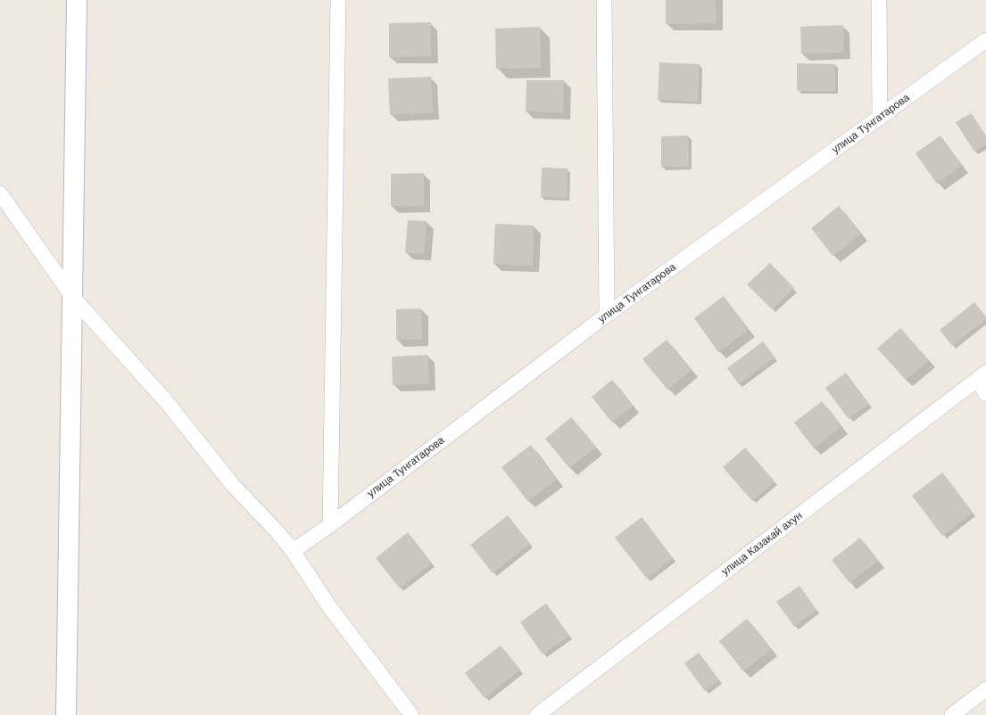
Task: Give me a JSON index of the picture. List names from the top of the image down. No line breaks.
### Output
{"streets":{"street":["улица Тунгатарова","улица Казакай ахун"]}}
